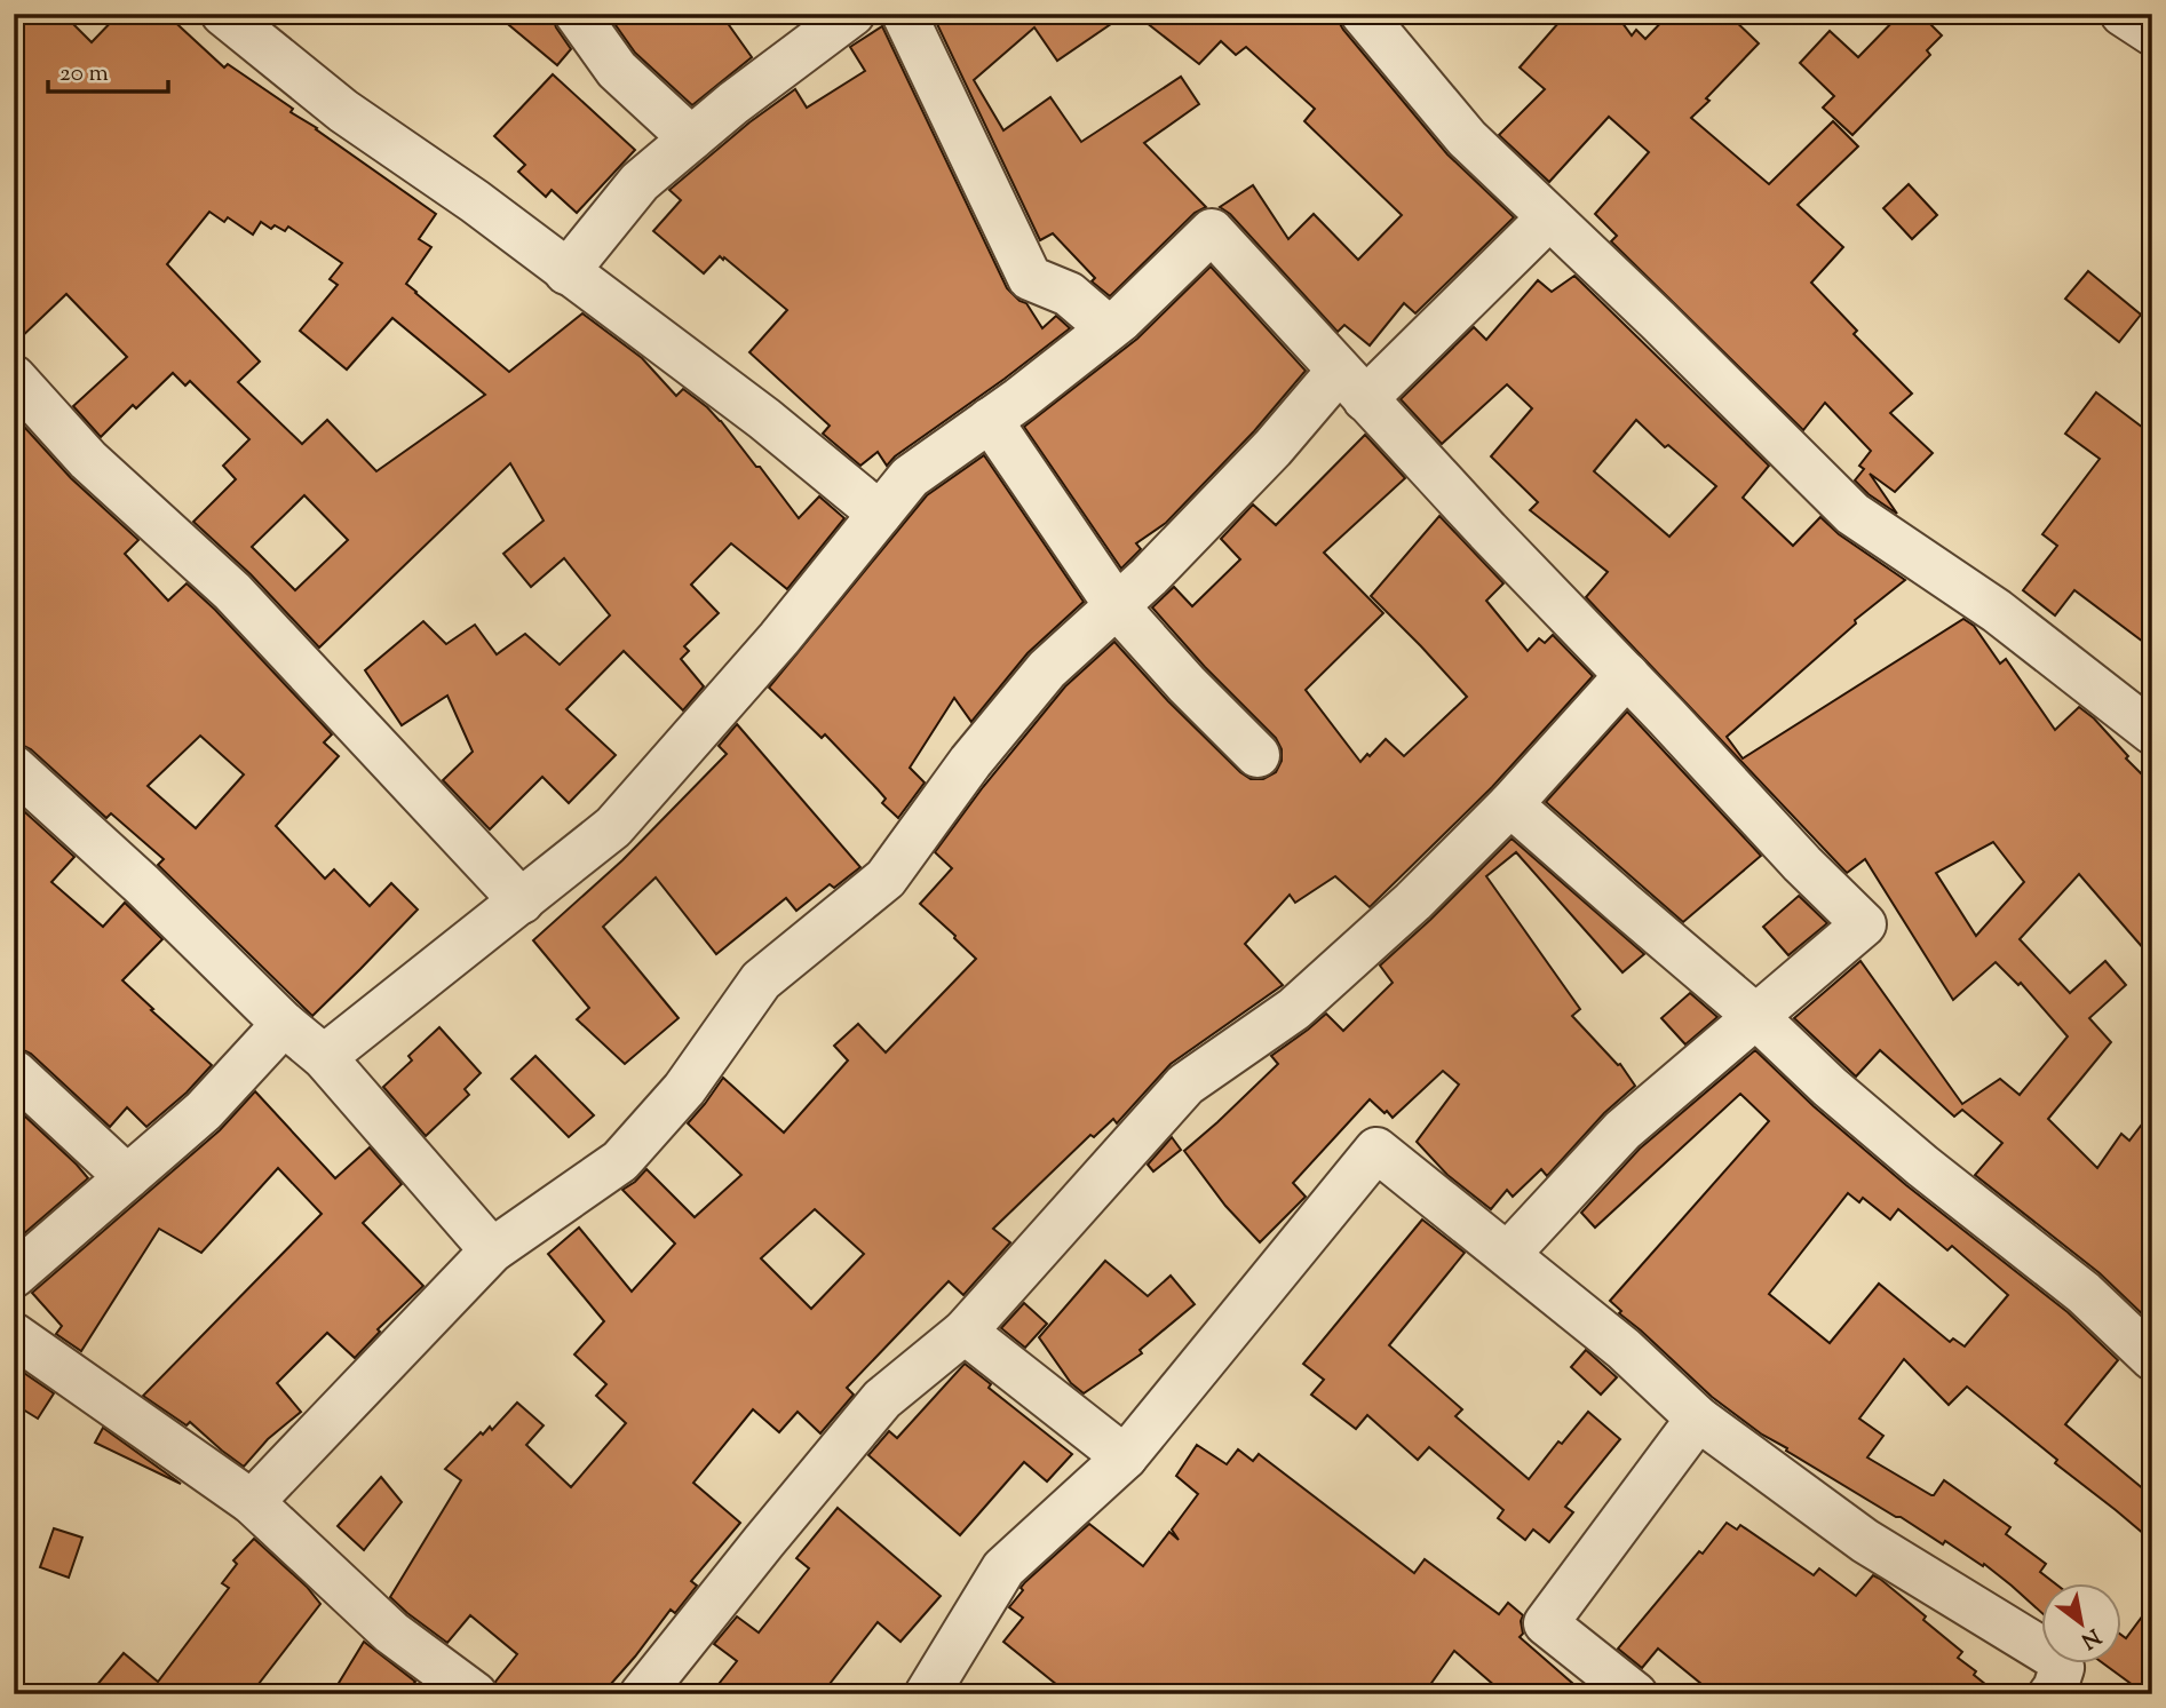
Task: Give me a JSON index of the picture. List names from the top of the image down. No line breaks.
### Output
{"scale_bar":"20 m","north":"bottom right"}
